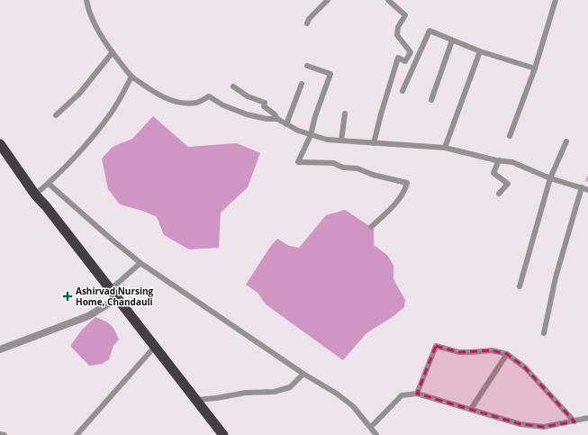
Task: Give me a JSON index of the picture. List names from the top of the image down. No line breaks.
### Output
{"places":{"health":["Ashirvad Nursing Home, Chandauli"]}}
